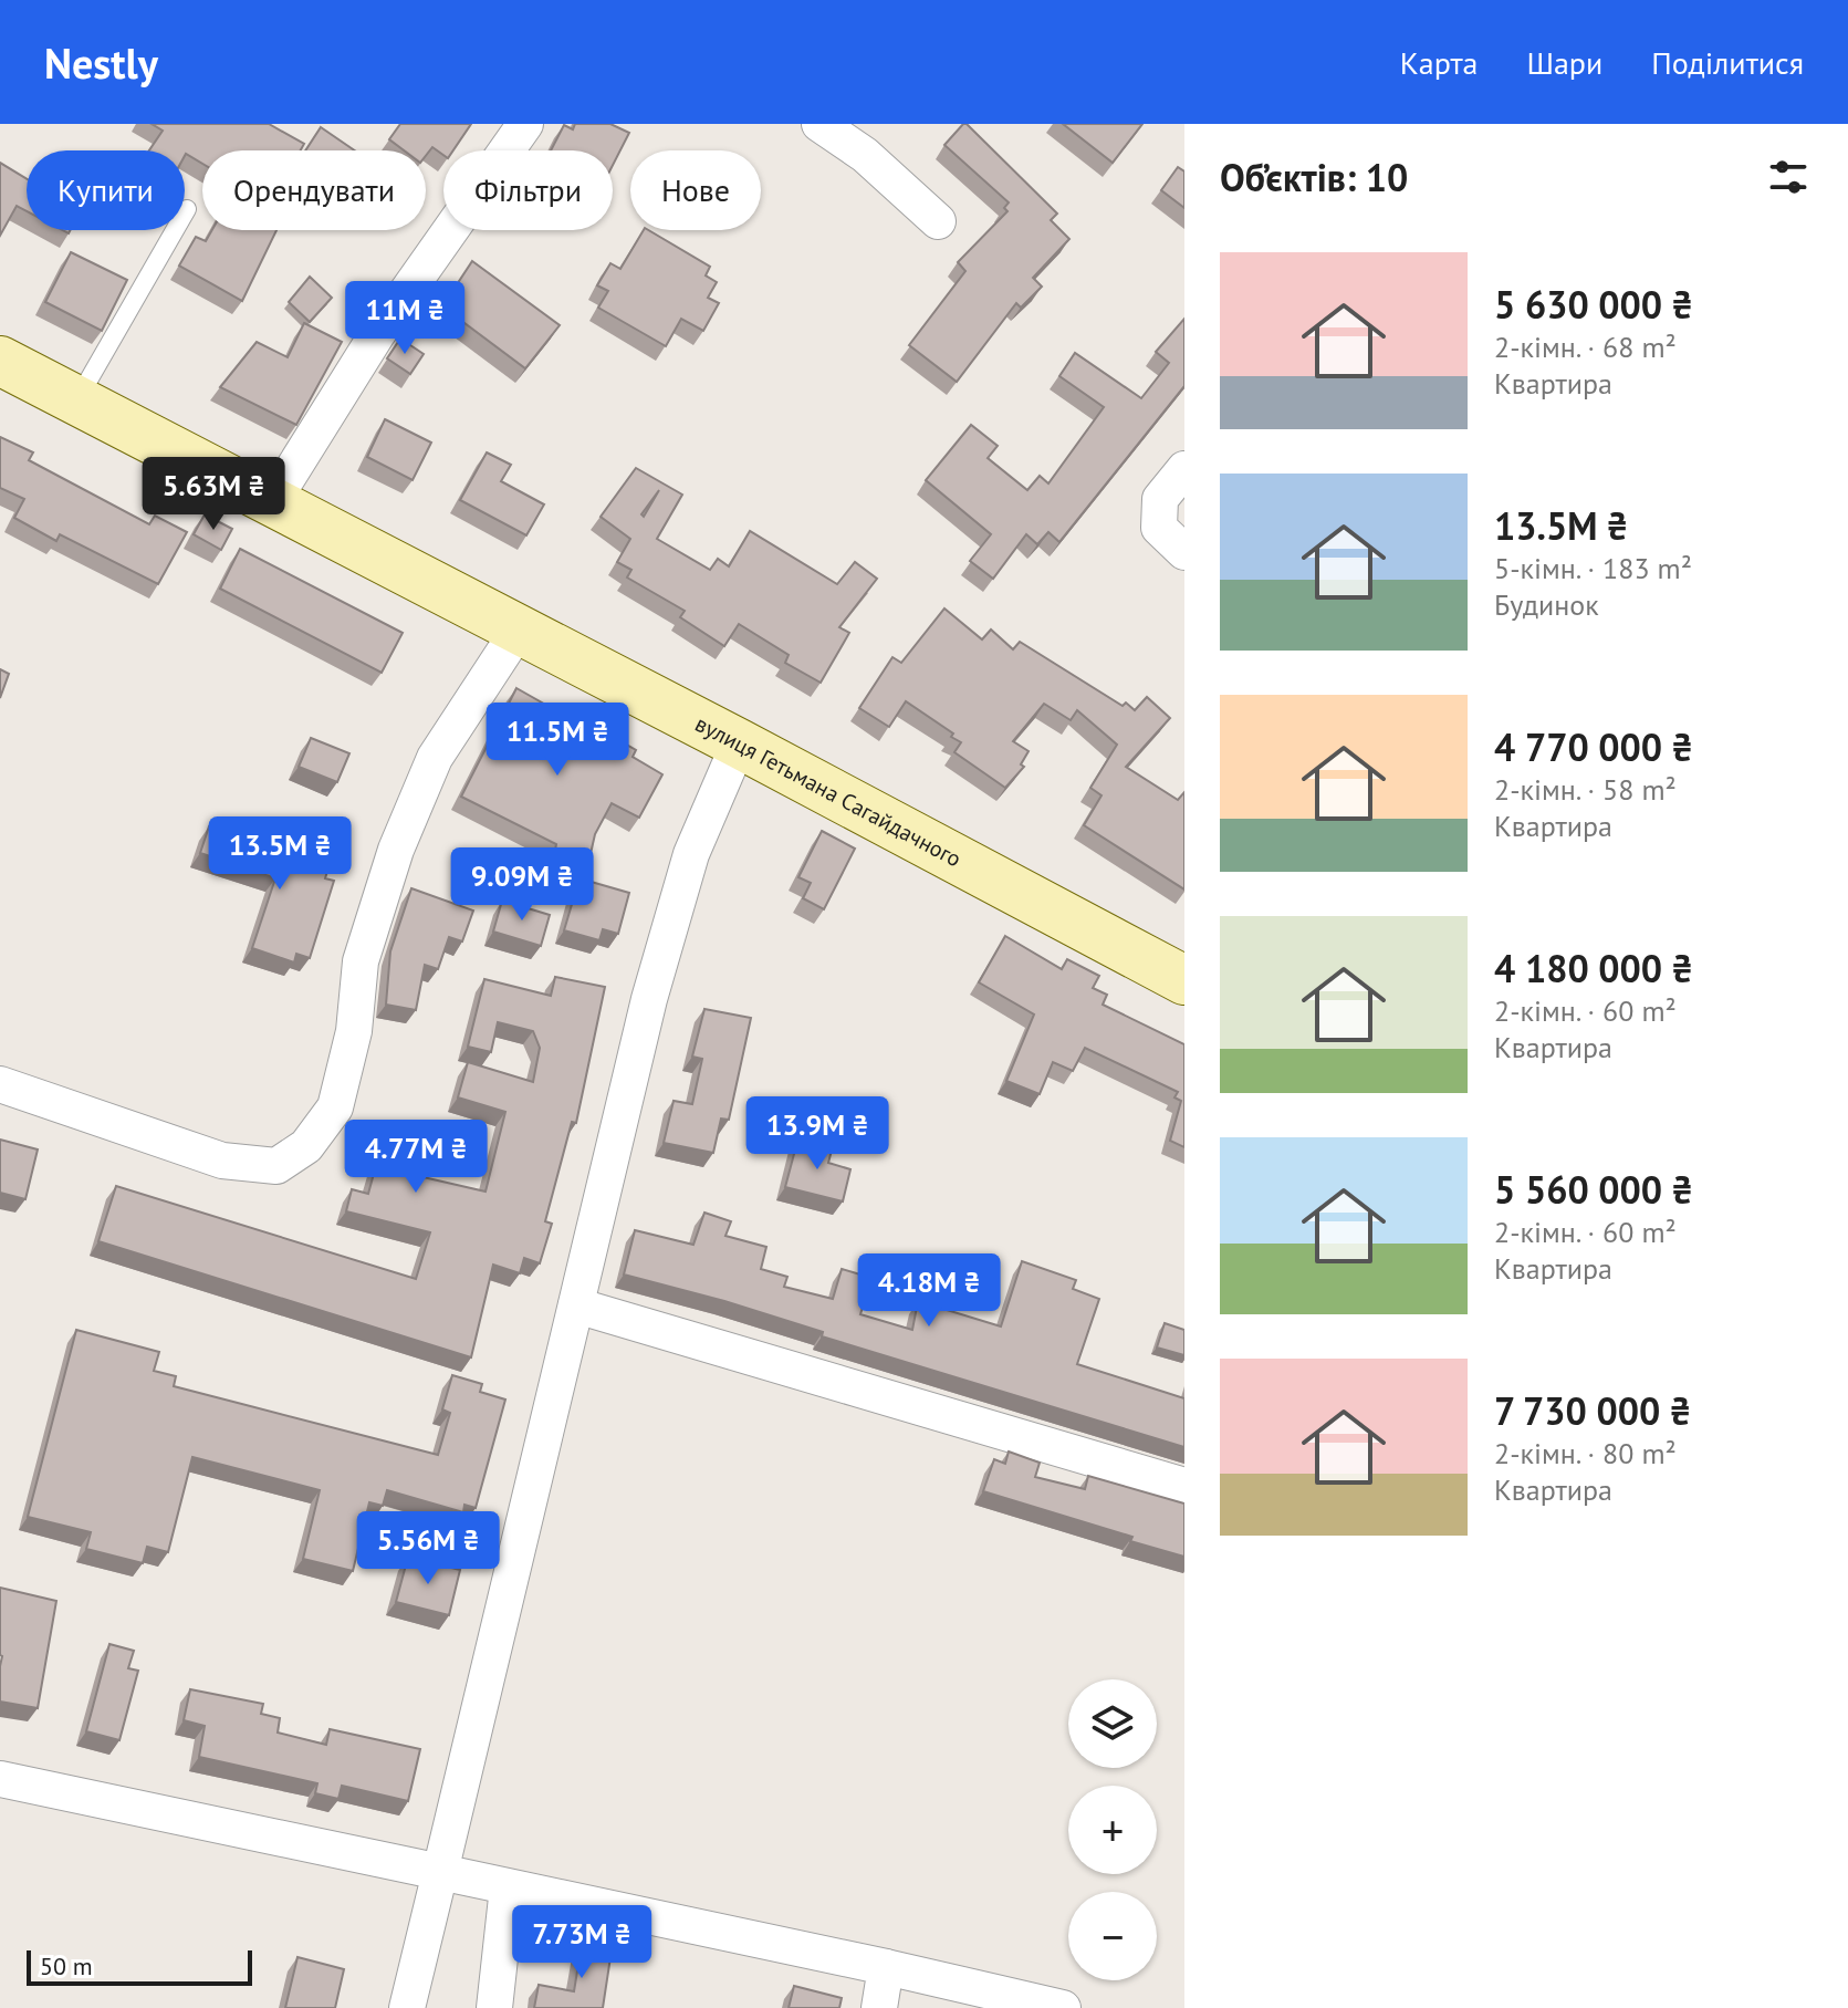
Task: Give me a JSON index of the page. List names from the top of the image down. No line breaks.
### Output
{"streets":{"main road":["вулиця Гетьмана Сагайдачного"]},"scale_bar":"50 m","page":{"header":"Nestly","nav":["Карта","Шари","Поділитися"],"heading":"Об’єктів: 10","chip":["Купити","Орендувати","Фільтри","Нове"],"list":[{"name":"5 630 000 ₴","note":"2-кімн. · 68 m² · Квартира"},{"name":"13.5M ₴","note":"5-кімн. · 183 m² · Будинок"},{"name":"4 770 000 ₴","note":"2-кімн. · 58 m² · Квартира"},{"name":"4 180 000 ₴","note":"2-кімн. · 60 m² · Квартира"},{"name":"5 560 000 ₴","note":"2-кімн. · 60 m² · Квартира"},{"name":"7 730 000 ₴","note":"2-кімн. · 80 m² · Квартира"}],"price":["11M ₴","5.63M ₴","11.5M ₴","13.5M ₴","9.09M ₴","13.9M ₴","4.77M ₴","4.18M ₴","5.56M ₴","7.73M ₴"],"map_buttons":["+","−"],"scale":"50 m"}}
